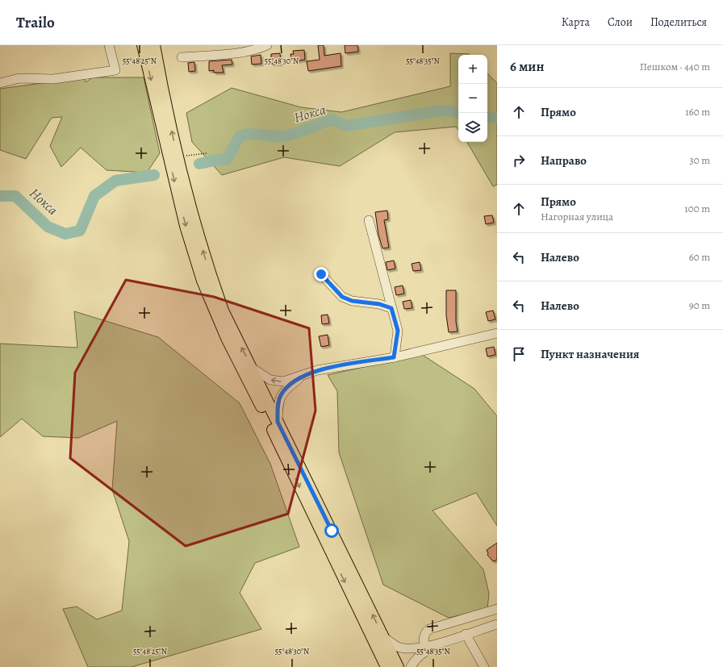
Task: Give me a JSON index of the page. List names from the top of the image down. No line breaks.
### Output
{"water":["Нокса"],"page":{"header":"Trailo","nav":["Карта","Слои","Поделиться"],"heading":["6 мин","Пешком · 440 m"],"map_buttons":["+","−"],"list":[["Прямо","160 m"],["Направо","30 m"],["Прямо","Нагорная улица","100 m"],["Налево","60 m"],["Налево","90 m"],"Пункт назначения"]},"coordinates":["55°48'25\"N","55°48'30\"N","55°48'35\"N"]}
